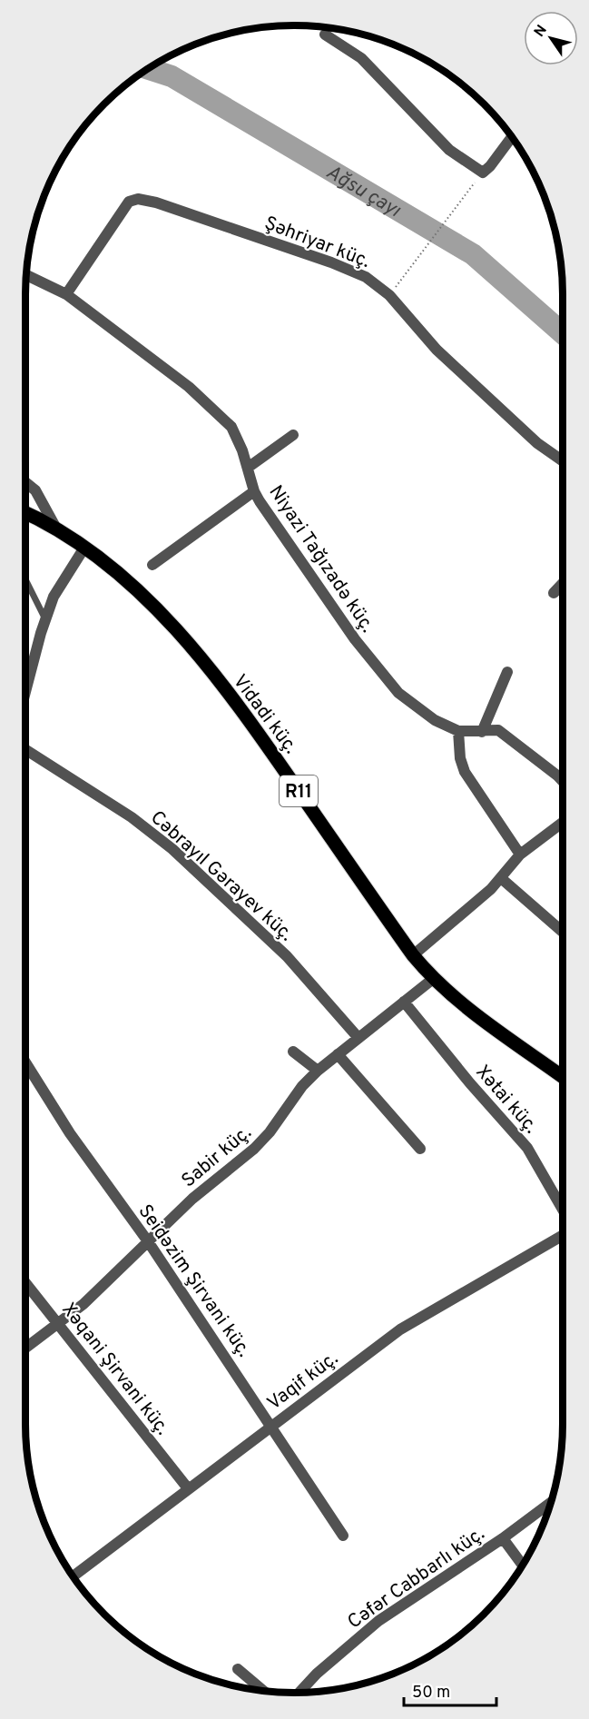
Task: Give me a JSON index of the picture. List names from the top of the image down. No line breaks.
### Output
{"streets":{"main road":["Vidadi küç.","R11"],"street":["Şəhriyar küç.","Niyazi Tağızadə küç.","Cəbrayıl Gərayev küç.","Xətai küç.","Sabir küç.","Seidəzim Şirvani küç.","Xəqani Şirvani küç.","Vaqif küç.","Cəfər Cabbarlı küç."]},"crossings":[["Şəhriyar küç.","Niyazi Tağızadə küç."],["Vidadi küç.","Sabir küç."],["Cəbrayıl Gərayev küç.","Sabir küç."],["Xətai küç.","Sabir küç."],["Sabir küç.","Seidəzim Şirvani küç."],["Sabir küç.","Xəqani Şirvani küç."],["Seidəzim Şirvani küç.","Vaqif küç."],["Xəqani Şirvani küç.","Vaqif küç."]],"water":["Ağsu çayı"],"scale_bar":"50 m","north":"top left"}
